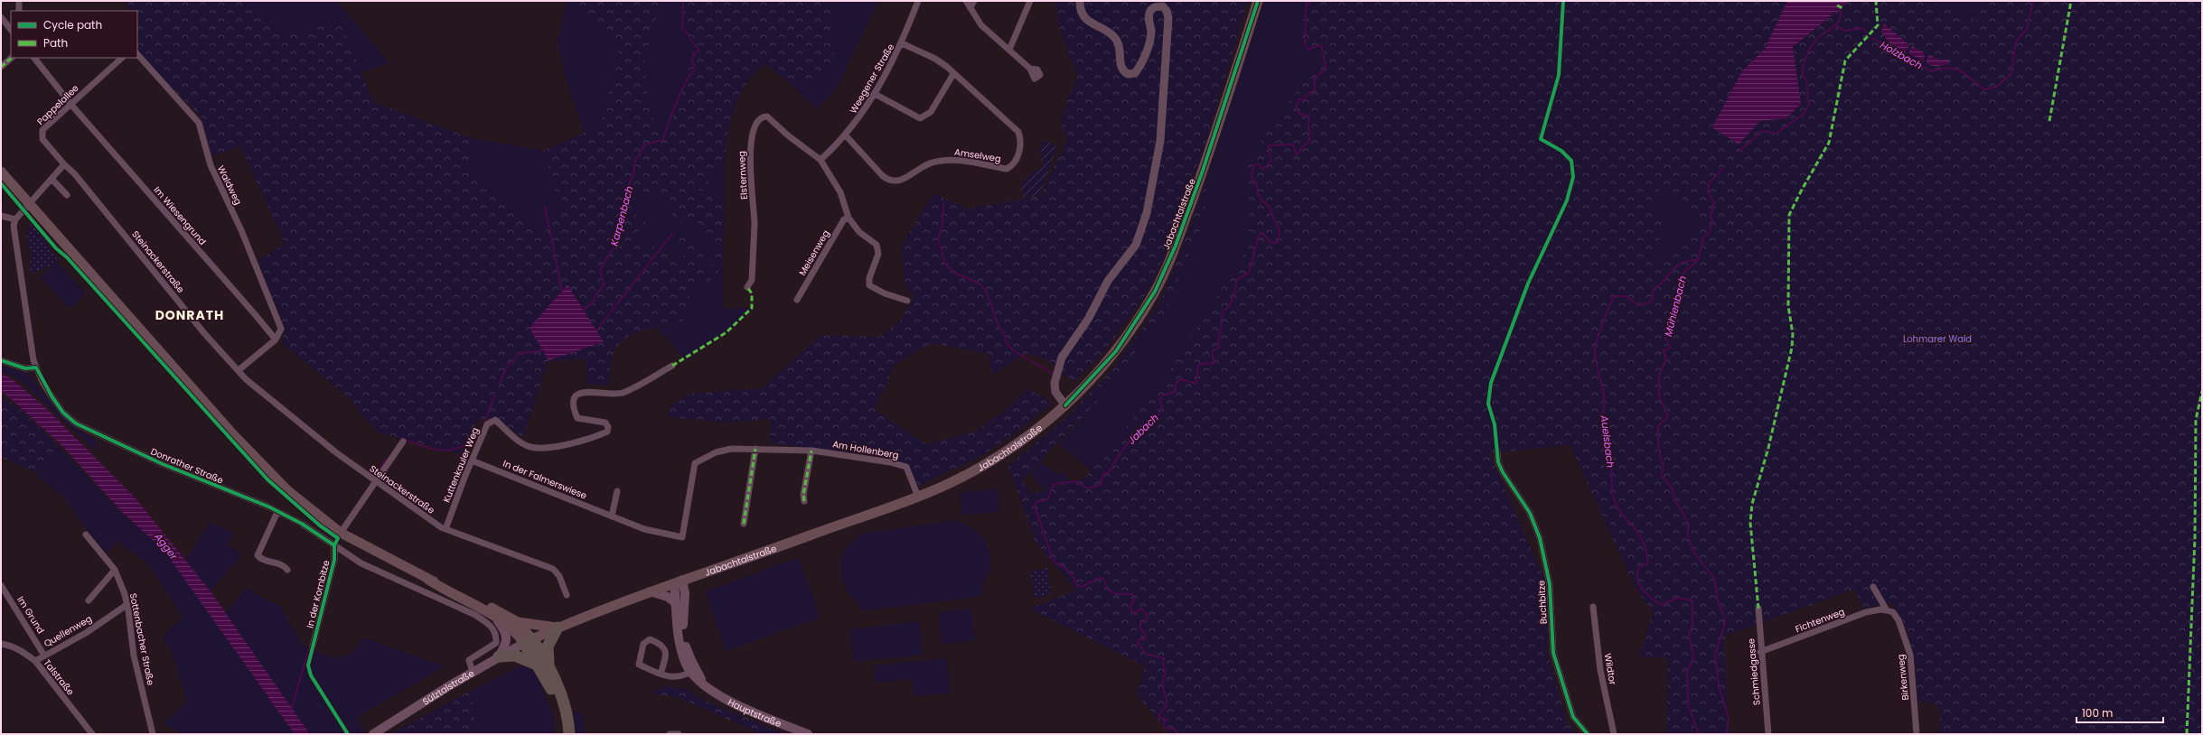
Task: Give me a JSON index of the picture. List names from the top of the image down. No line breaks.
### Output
{"streets":{"main road":["Jabachtalstraße","Sülztalstraße","Hauptstraße"],"street":["Weegener Straße","Pappelallee","Amselweg","Elsternweg","Waldweg","Im Wiesengrund","Meisenweg","Steinackerstraße","Am Hollenberg","Kuttenkauler Weg","Donrather Straße","In der Falmerswiese","In der Kornbitze","Buchbitze","Im Grund","Fichtenweg","Quellenweg","Sottenbacher Straße","Wildtor","Schmiedgasse","Talstraße","Birkenweg"]},"crossings":[["Weegener Straße","Amselweg"],["Weegener Straße","Elsternweg"],["Pappelallee","Im Wiesengrund"],["Pappelallee","Steinackerstraße"],["Waldweg","Im Wiesengrund"],["Jabachtalstraße","Am Hollenberg"],["Jabachtalstraße","Sülztalstraße"],["Steinackerstraße","Kuttenkauler Weg"],["Am Hollenberg","In der Falmerswiese"],["Kuttenkauler Weg","In der Falmerswiese"],["Donrather Straße","In der Kornbitze"],["Donrather Straße","Sülztalstraße"],["Im Grund","Quellenweg"],["Fichtenweg","Schmiedgasse"],["Fichtenweg","Birkenweg"],["Quellenweg","Sottenbacher Straße"],["Quellenweg","Talstraße"]],"districts":["DONRATH"],"water":["Holzbach","Karpenbach","Mühlenbach","Jabach","Auelsbach","Agger"],"parks":["Lohmarer Wald"],"legend":["Cycle path","Path"],"scale_bar":"100 m"}
